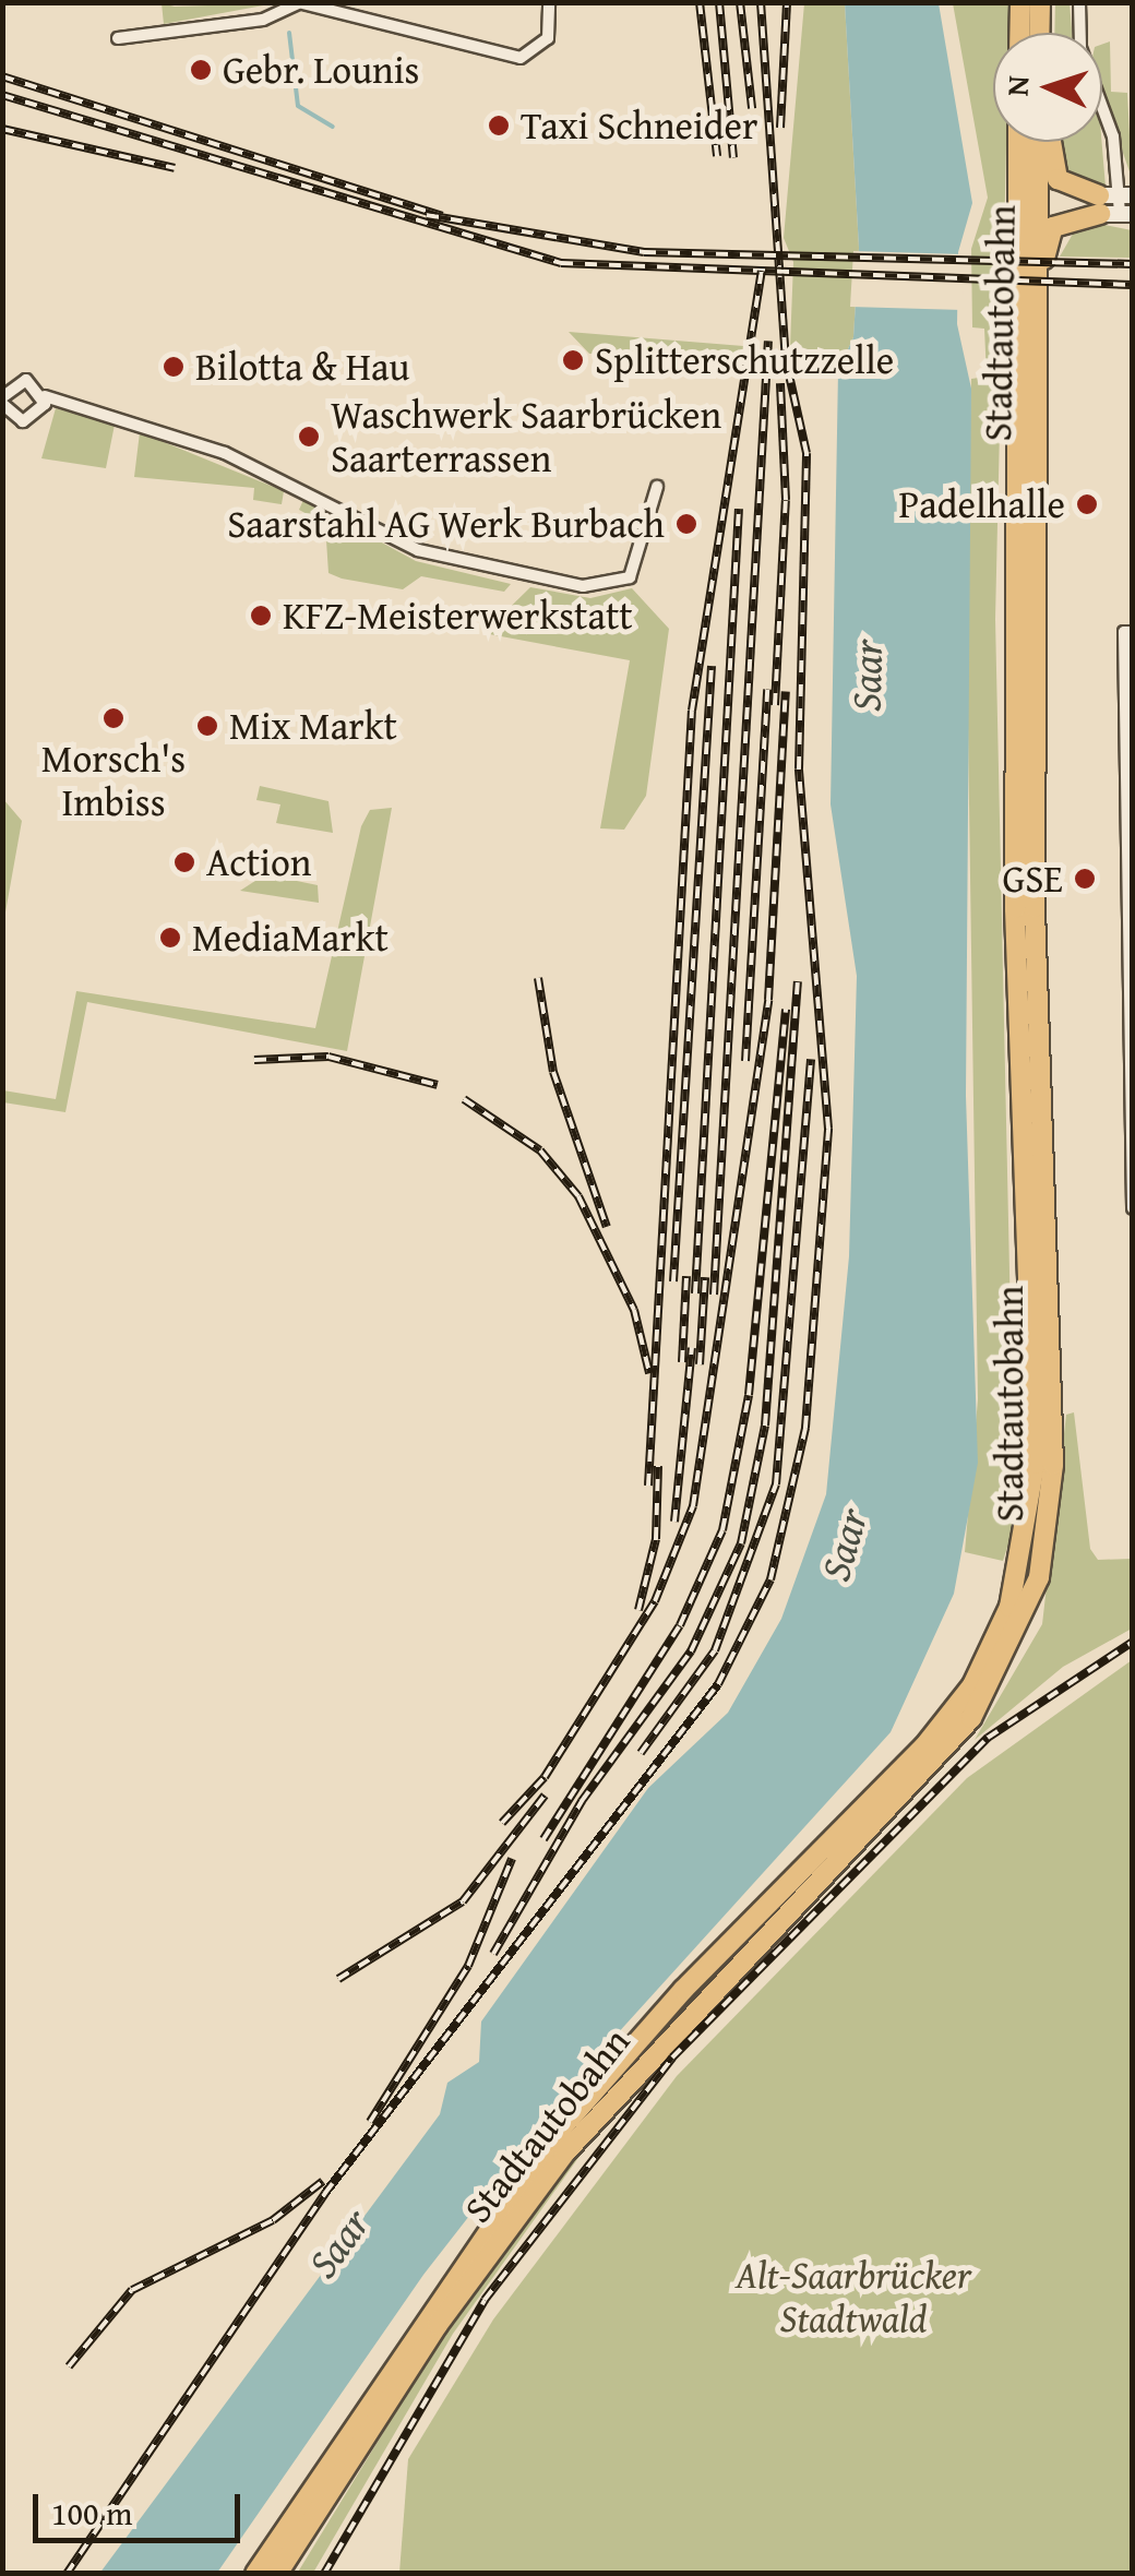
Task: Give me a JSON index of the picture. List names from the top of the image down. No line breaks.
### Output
{"streets":{"highway":["Stadtautobahn"]},"water":["Saar"],"parks":["Alt-Saarbrücker Stadtwald"],"places":["Gebr. Lounis","Taxi Schneider","Splitterschutzzelle","Bilotta & Hau","Waschwerk Saarbrücken Saarterrassen","Padelhalle","Saarstahl AG Werk Burbach","KFZ-Meisterwerkstatt","Morsch's Imbiss","Mix Markt","Action","GSE","MediaMarkt"],"scale_bar":"100 m","north":"left"}
